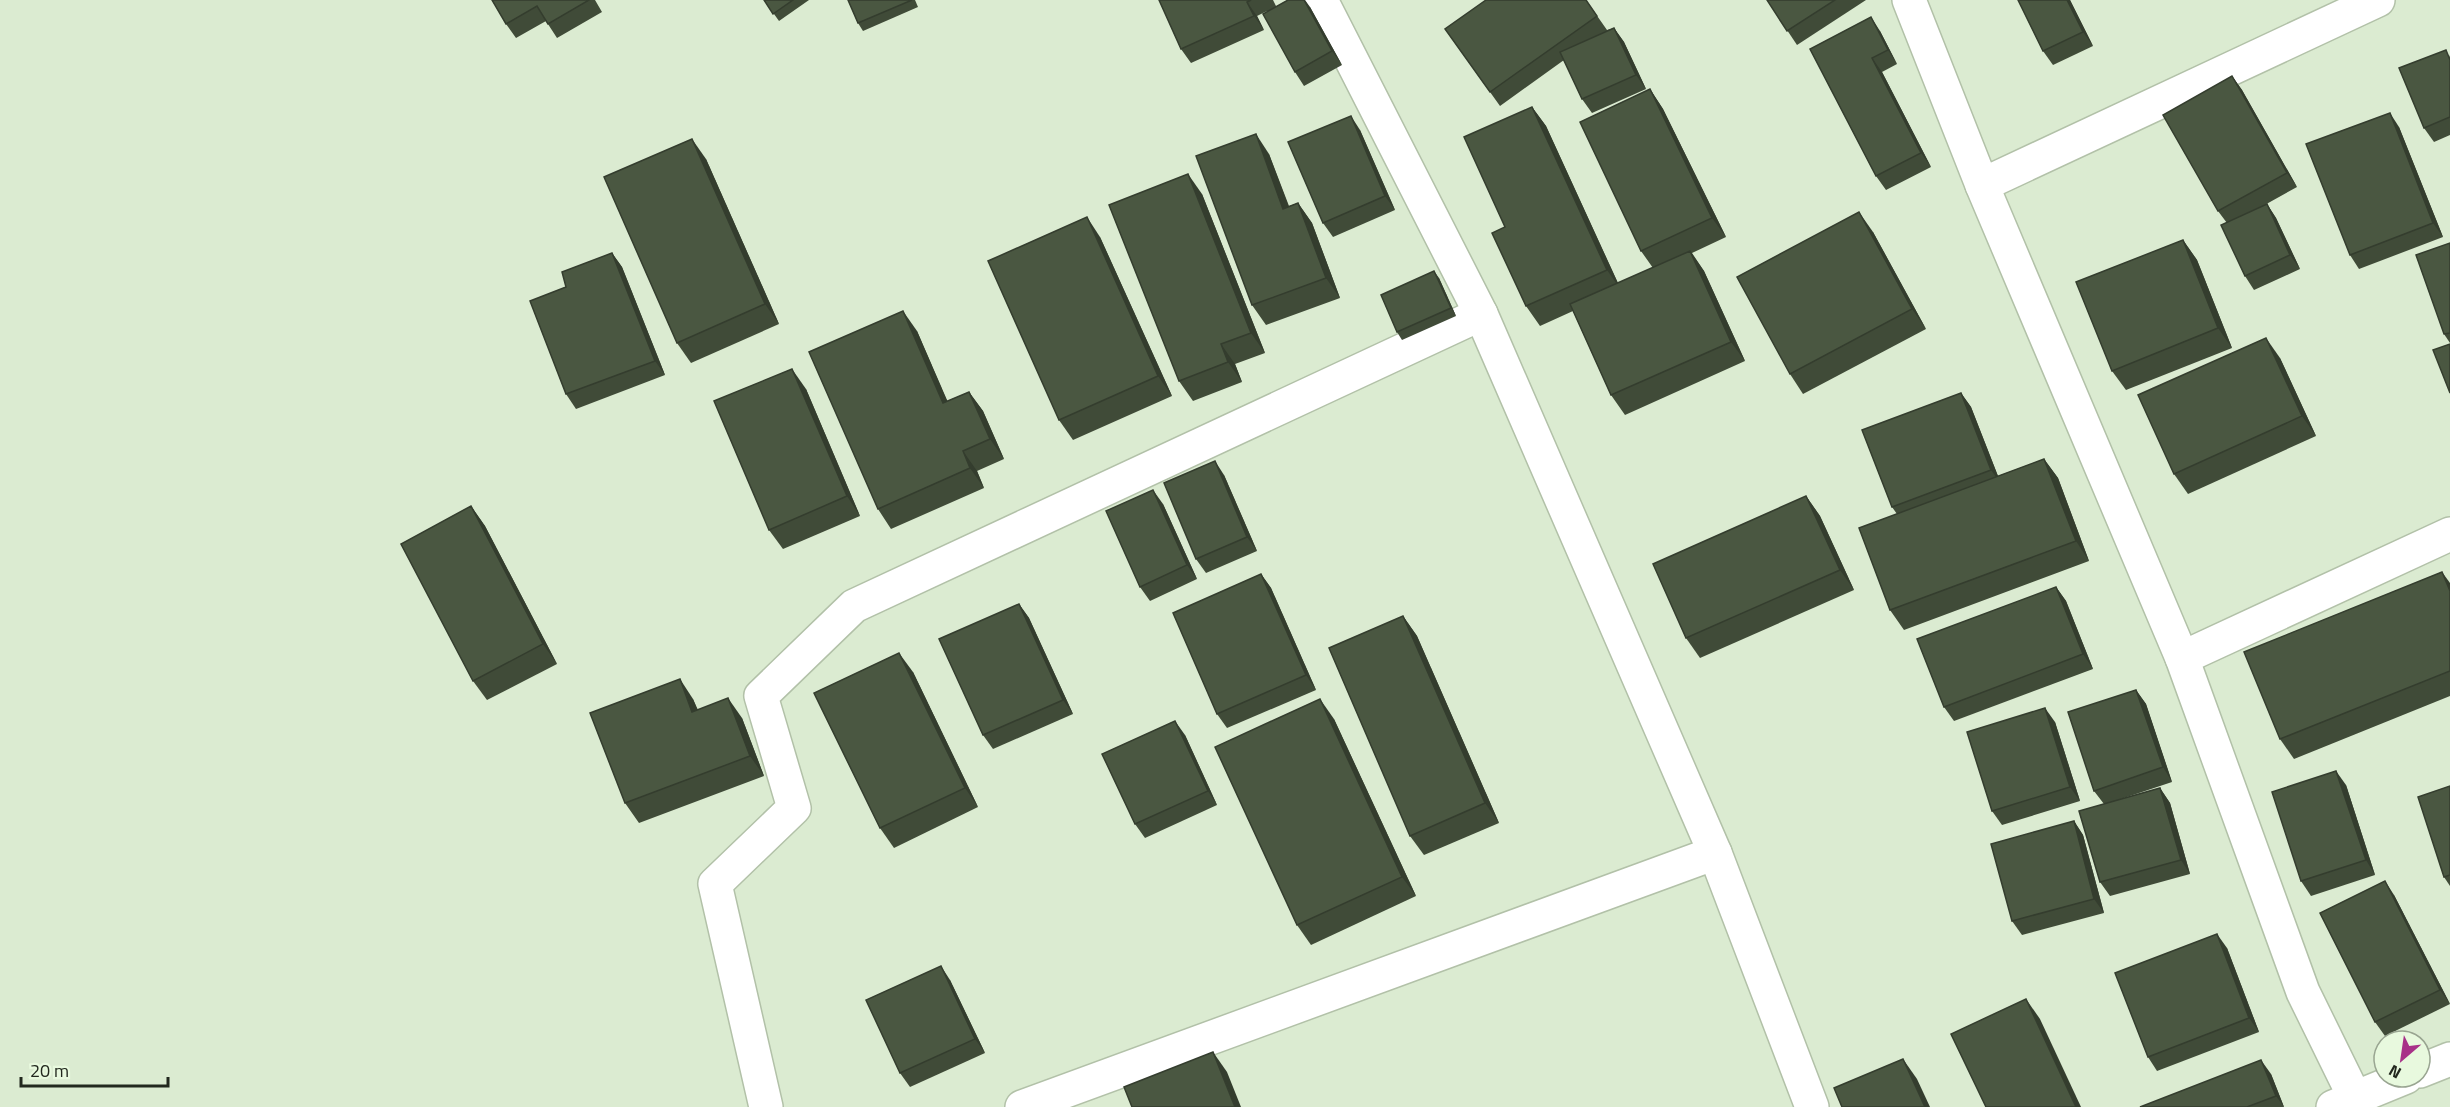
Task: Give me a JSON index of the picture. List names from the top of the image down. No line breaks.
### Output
{"scale_bar":"20 m","north":"bottom left"}
